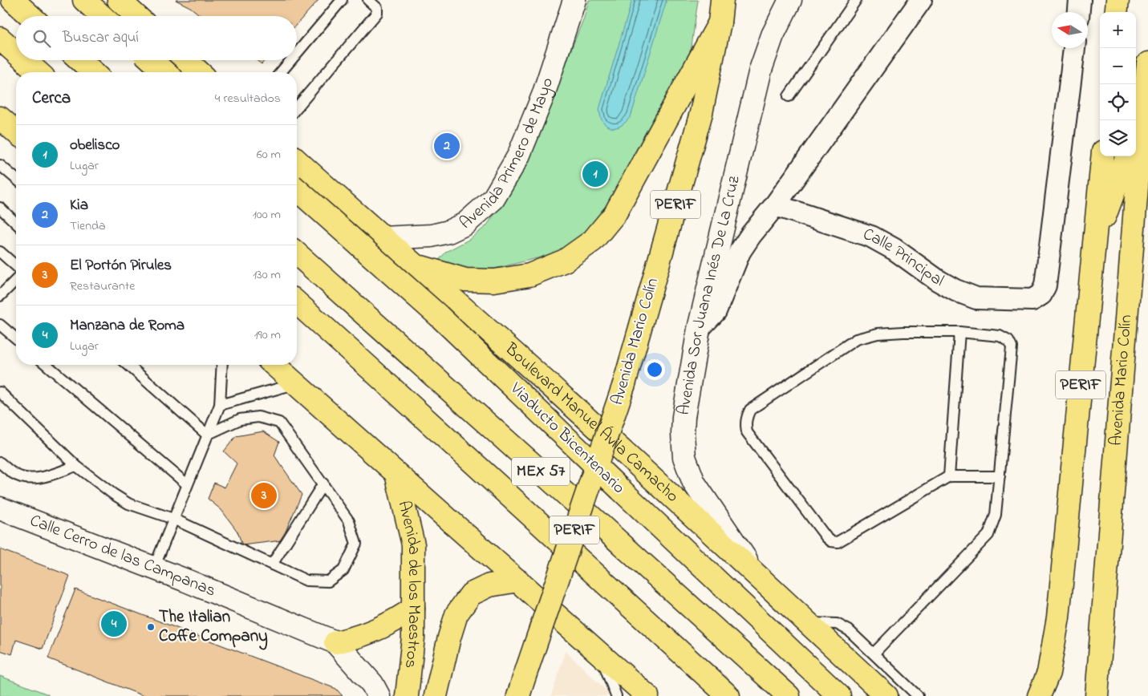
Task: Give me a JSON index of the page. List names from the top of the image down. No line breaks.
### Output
{"streets":{"main road":["PERIF","Avenida Mario Colín","Boulevard Manuel Ávila Camacho","Viaducto Bicentenario","MEX 57","Avenida de los Maestros"],"street":["Avenida Primero de Mayo","Calle Principal","Avenida Sor Juana Inés De La Cruz","Calle Cerro de las Campanas"]},"crossings":[["Avenida Primero de Mayo","Boulevard Manuel Ávila Camacho"],["Avenida Sor Juana Inés De La Cruz","Boulevard Manuel Ávila Camacho"]],"places":["The Italian Coffe Company"],"north":"left","page":{"map_buttons":["+","−"],"search":"Buscar aquí","heading":["Cerca","4 resultados"],"list":[{"mark":"1","name":"obelisco","note":"Lugar","value":"60 m"},{"mark":"2","name":"Kia","note":"Tienda","value":"100 m"},{"mark":"3","name":"El Portón Pirules","note":"Restaurante","value":"130 m"},{"mark":"4","name":"Manzana de Roma","note":"Lugar","value":"190 m"}],"pins":["2","1","3","4"]}}
